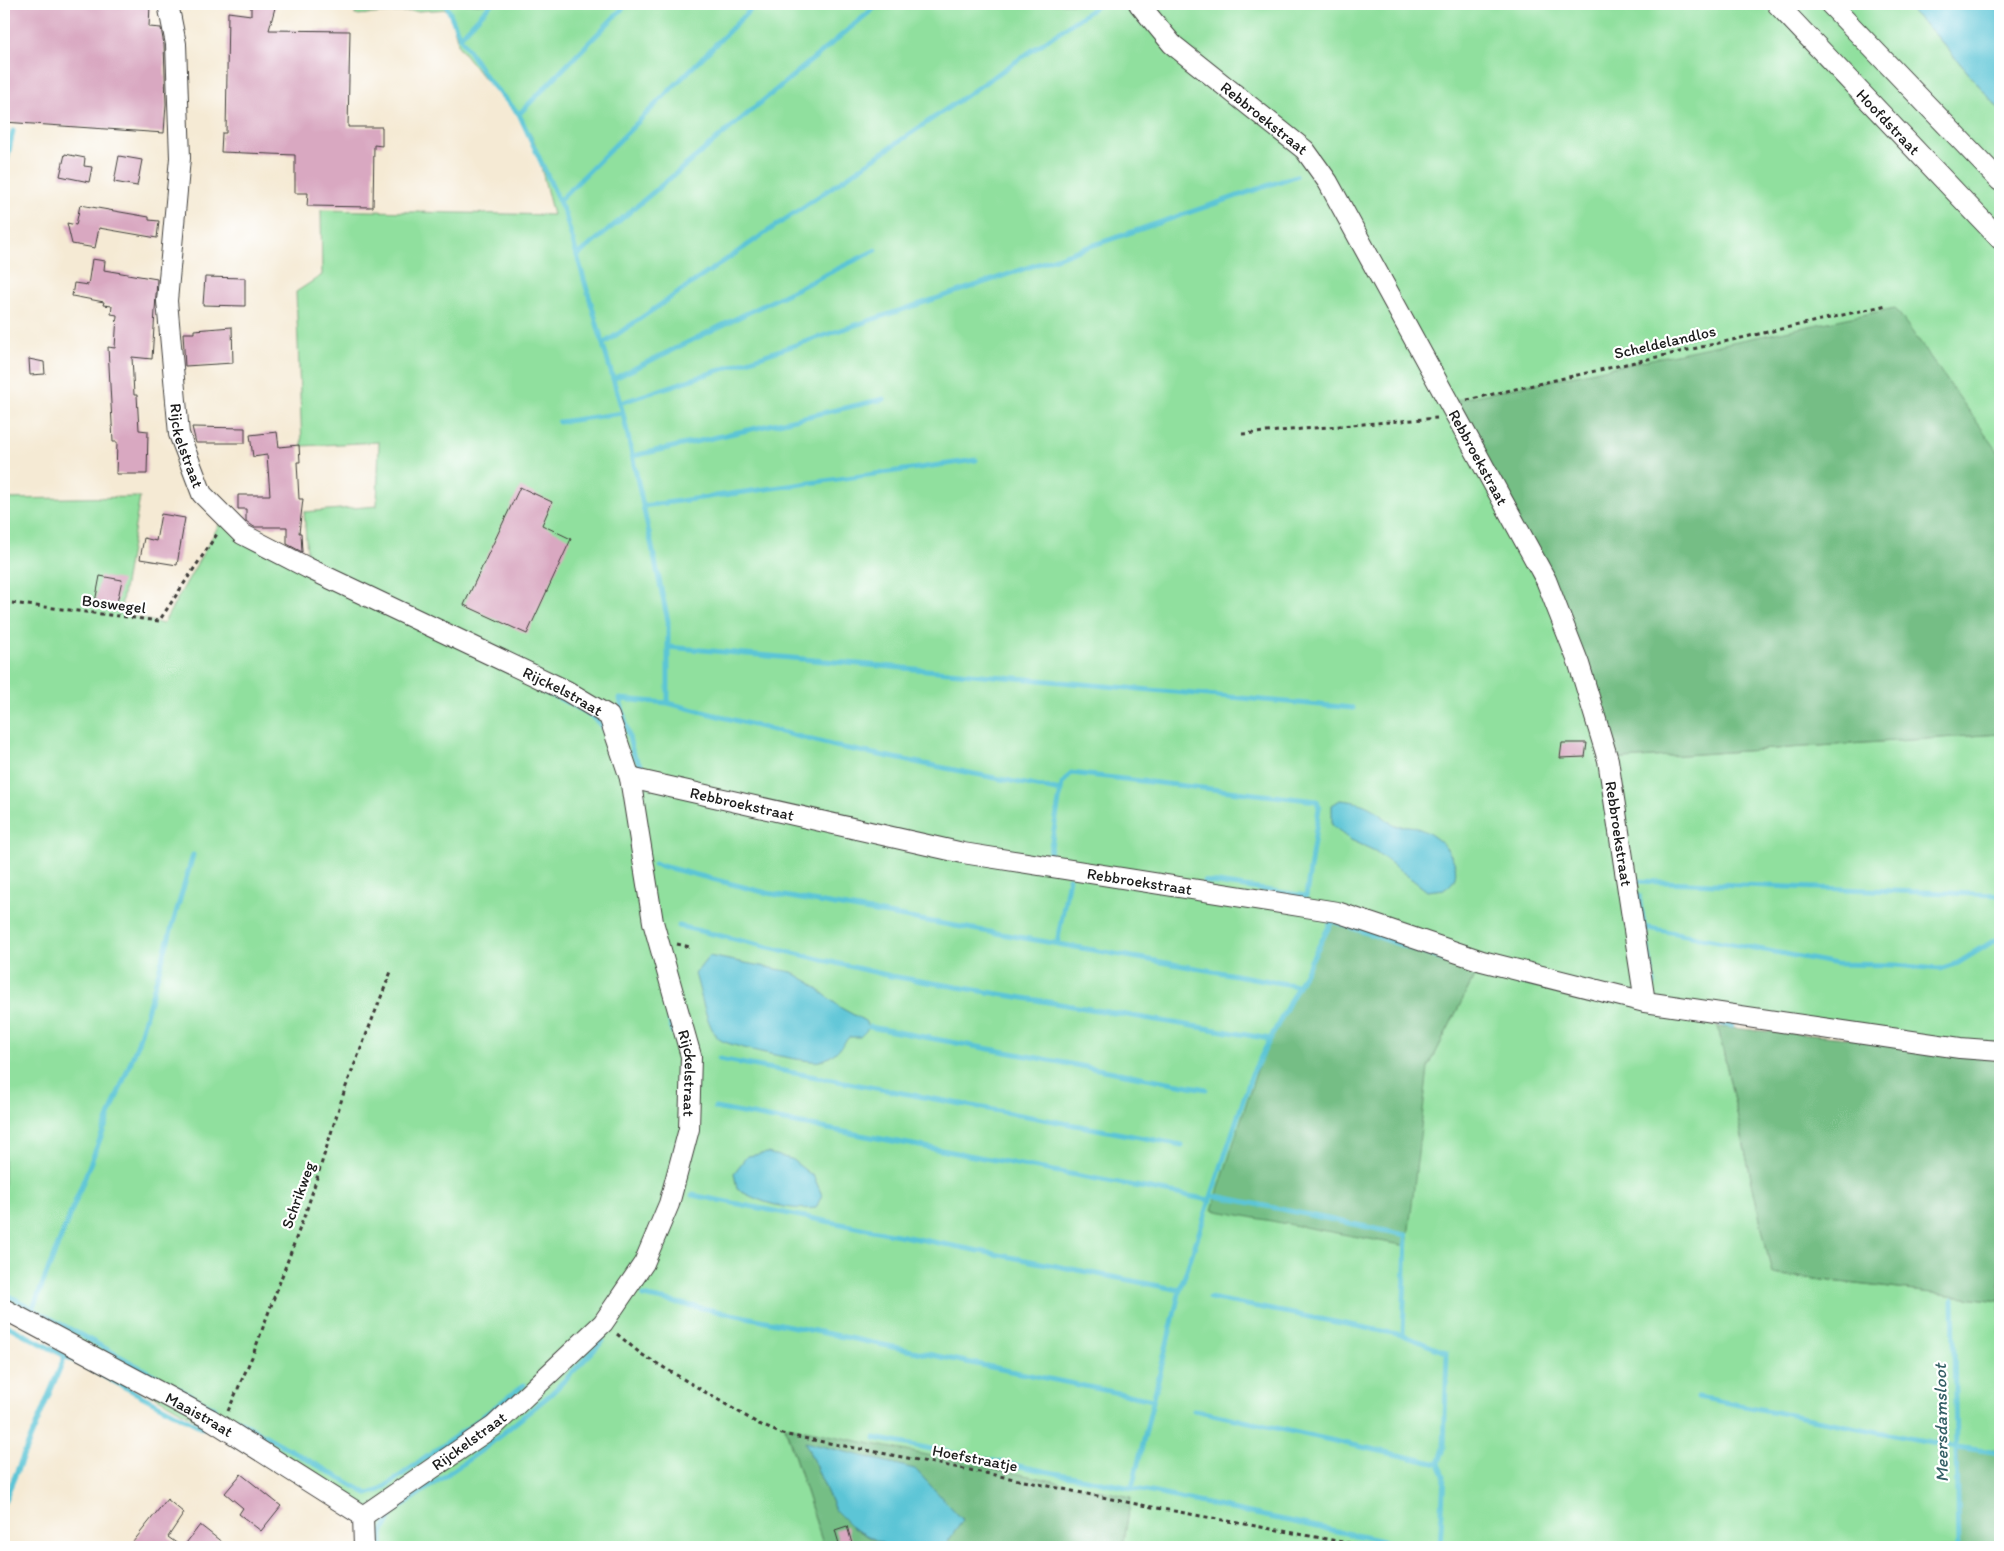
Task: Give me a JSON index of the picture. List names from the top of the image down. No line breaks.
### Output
{"streets":{"street":["Rebbroekstraat","Hoofdstraat","Rijckelstraat","Maaistraat"],"path":["Scheldelandlos","Boswegel","Schrikweg","Hoefstraatje"]},"crossings":[["Rebbroekstraat","Scheldelandlos"],["Rebbroekstraat","Rijckelstraat"],["Rijckelstraat","Boswegel"],["Rijckelstraat","Maaistraat"],["Rijckelstraat","Hoefstraatje"],["Schrikweg","Maaistraat"]],"water":["Meersdamsloot"]}
